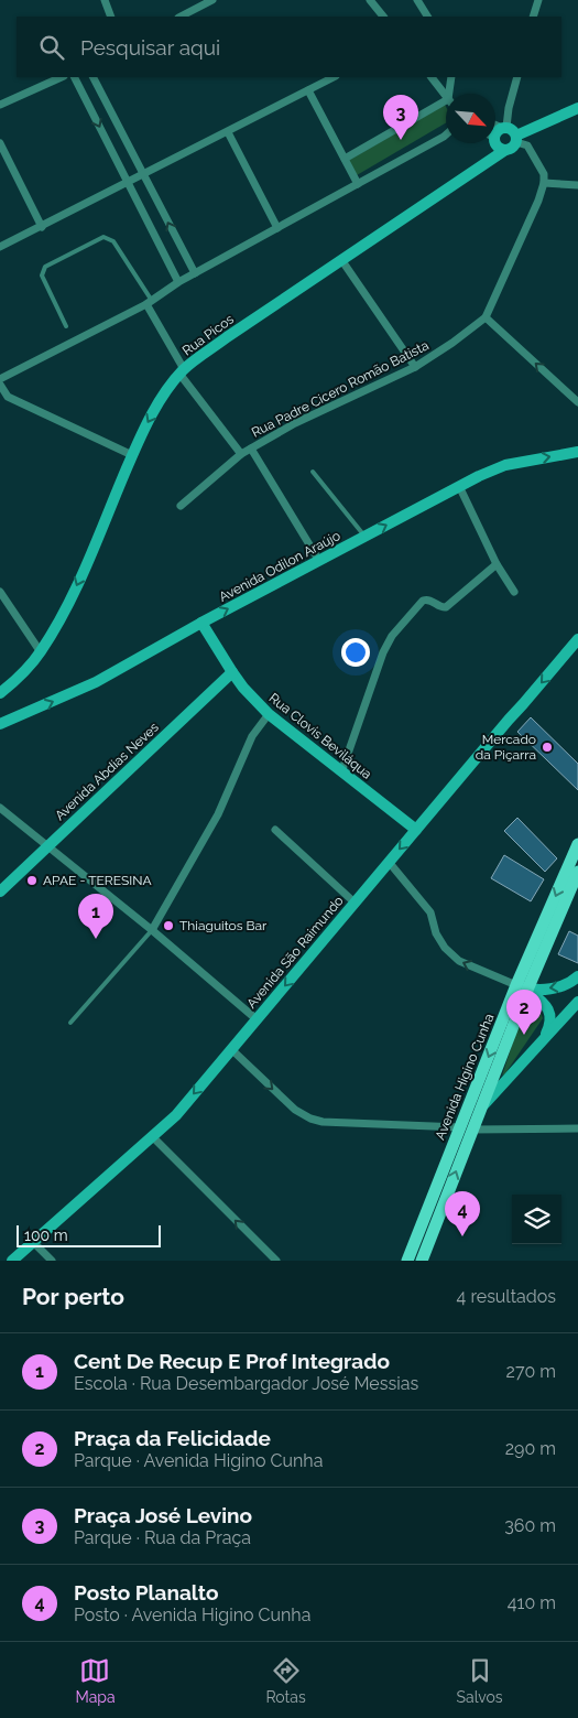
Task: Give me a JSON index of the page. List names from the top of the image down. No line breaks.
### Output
{"streets":{"main road":["Rua Picos","Avenida Odilon Araújo","Rua Clovis Beviláqua","Avenida Abdias Neves","Avenida São Raimundo","Avenida Higino Cunha"],"street":["Rua Padre Cicero Romão Batista"]},"crossings":[["Avenida Odilon Araújo","Rua Clovis Beviláqua"],["Rua Clovis Beviláqua","Avenida Abdias Neves"],["Rua Clovis Beviláqua","Avenida São Raimundo"]],"one_way":["Rua Picos","Avenida Odilon Araújo","Avenida São Raimundo"],"places":["Mercado da Piçarra","APAE - TERESINA","Thiaguitos Bar"],"scale_bar":"100 m","north":"bottom right","page":{"search":"Pesquisar aqui","pins":["3","1","2","4"],"scale":"100 m","heading":["Por perto","4 resultados"],"list":[{"mark":"1","name":"Cent De Recup E Prof Integrado","note":"Escola · Rua Desembargador José Messias","value":"270 m"},{"mark":"2","name":"Praça da Felicidade","note":"Parque · Avenida Higino Cunha","value":"290 m"},{"mark":"3","name":"Praça José Levino","note":"Parque · Rua da Praça","value":"360 m"},{"mark":"4","name":"Posto Planalto","note":"Posto · Avenida Higino Cunha","value":"410 m"}],"nav":["Mapa","Rotas","Salvos"]}}
